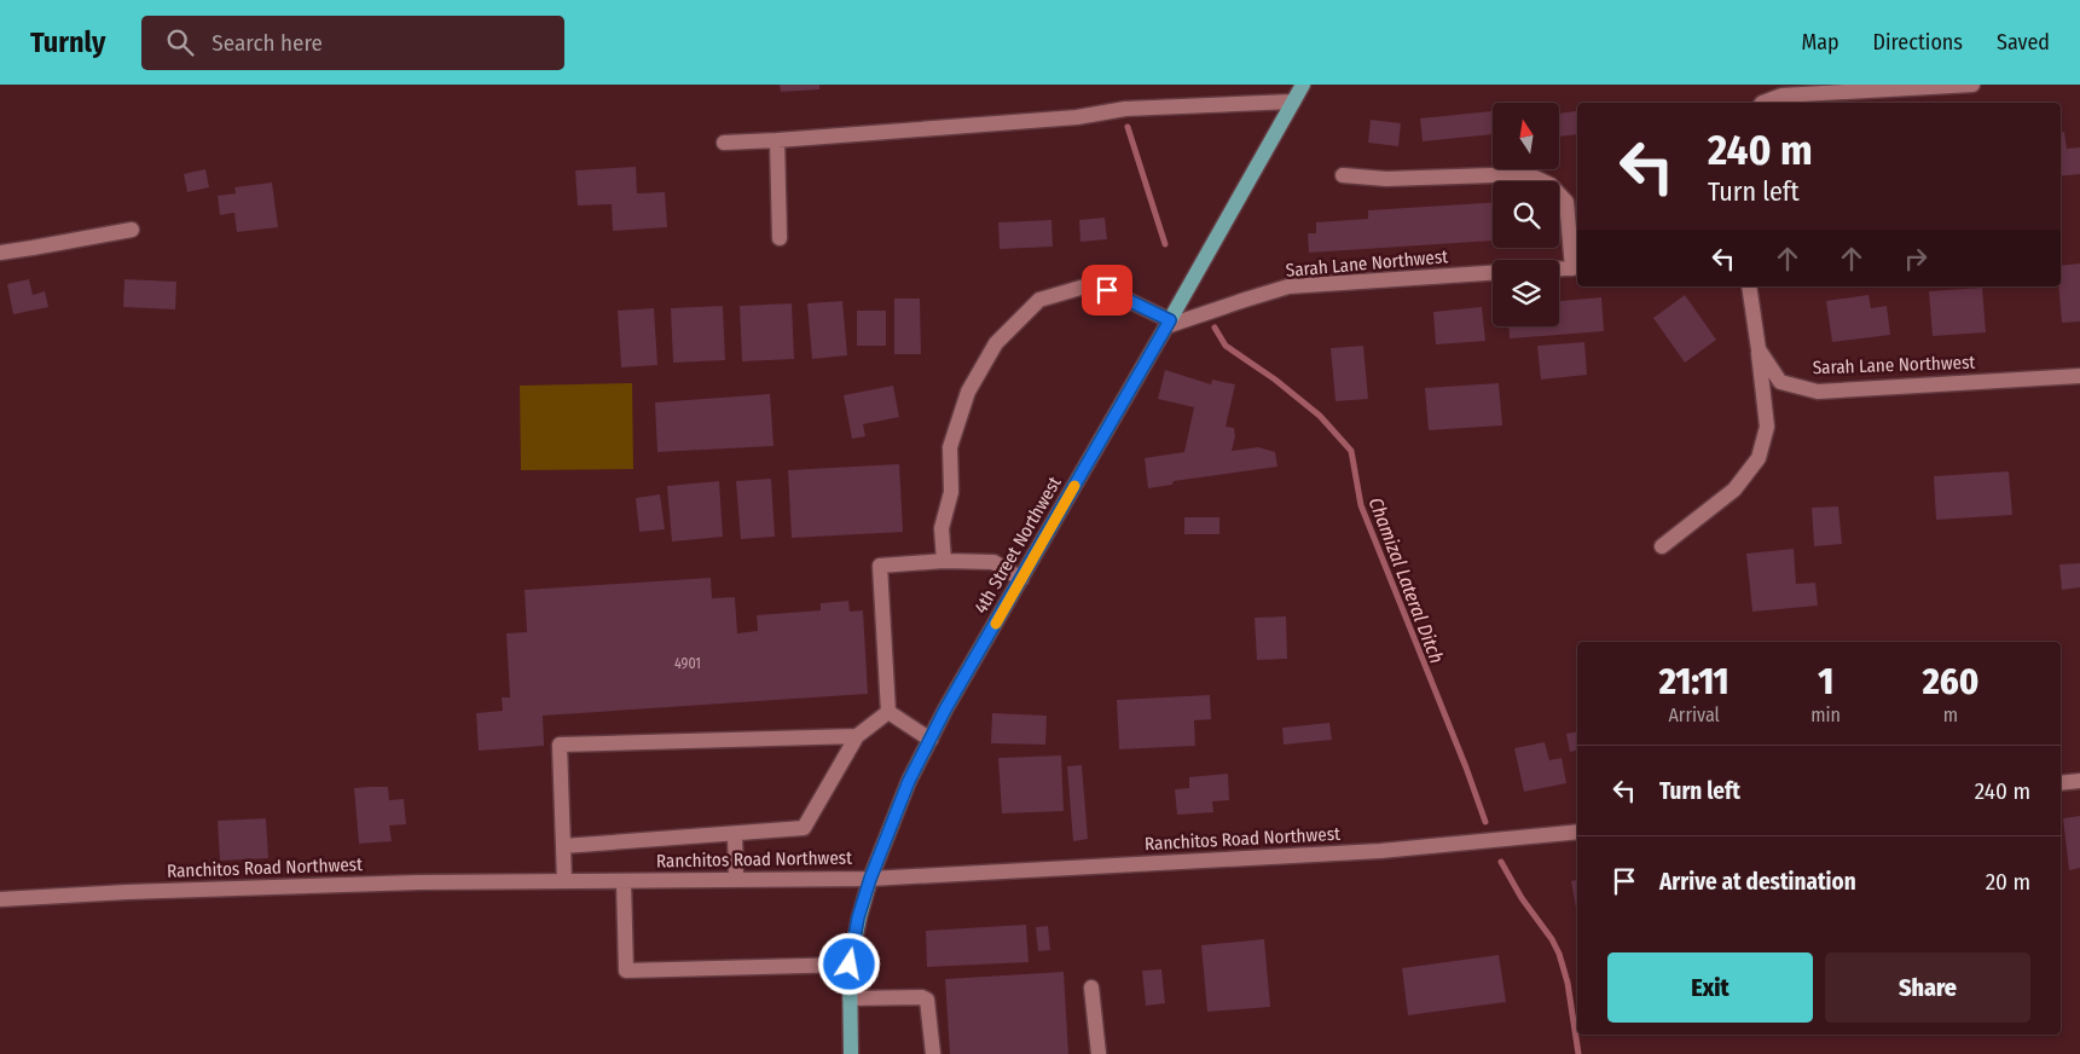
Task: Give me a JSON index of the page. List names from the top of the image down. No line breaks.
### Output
{"streets":{"main road":["4th Street Northwest"],"street":["Sarah Lane Northwest","Ranchitos Road Northwest"]},"crossings":[["Sarah Lane Northwest","4th Street Northwest"],["4th Street Northwest","Ranchitos Road Northwest"]],"water":["Chamizal Lateral Ditch"],"house_numbers":["4901"],"north":"top","page":{"header":"Turnly","search":"Search here","nav":["Map","Directions","Saved"],"turn":["240 m","Turn left"],"eta":["21:11","Arrival","1","min","260","m"],"list":[{"name":"Turn left","value":"240 m"},{"name":"Arrive at destination","value":"20 m"}],"buttons":["Exit","Share"]}}
